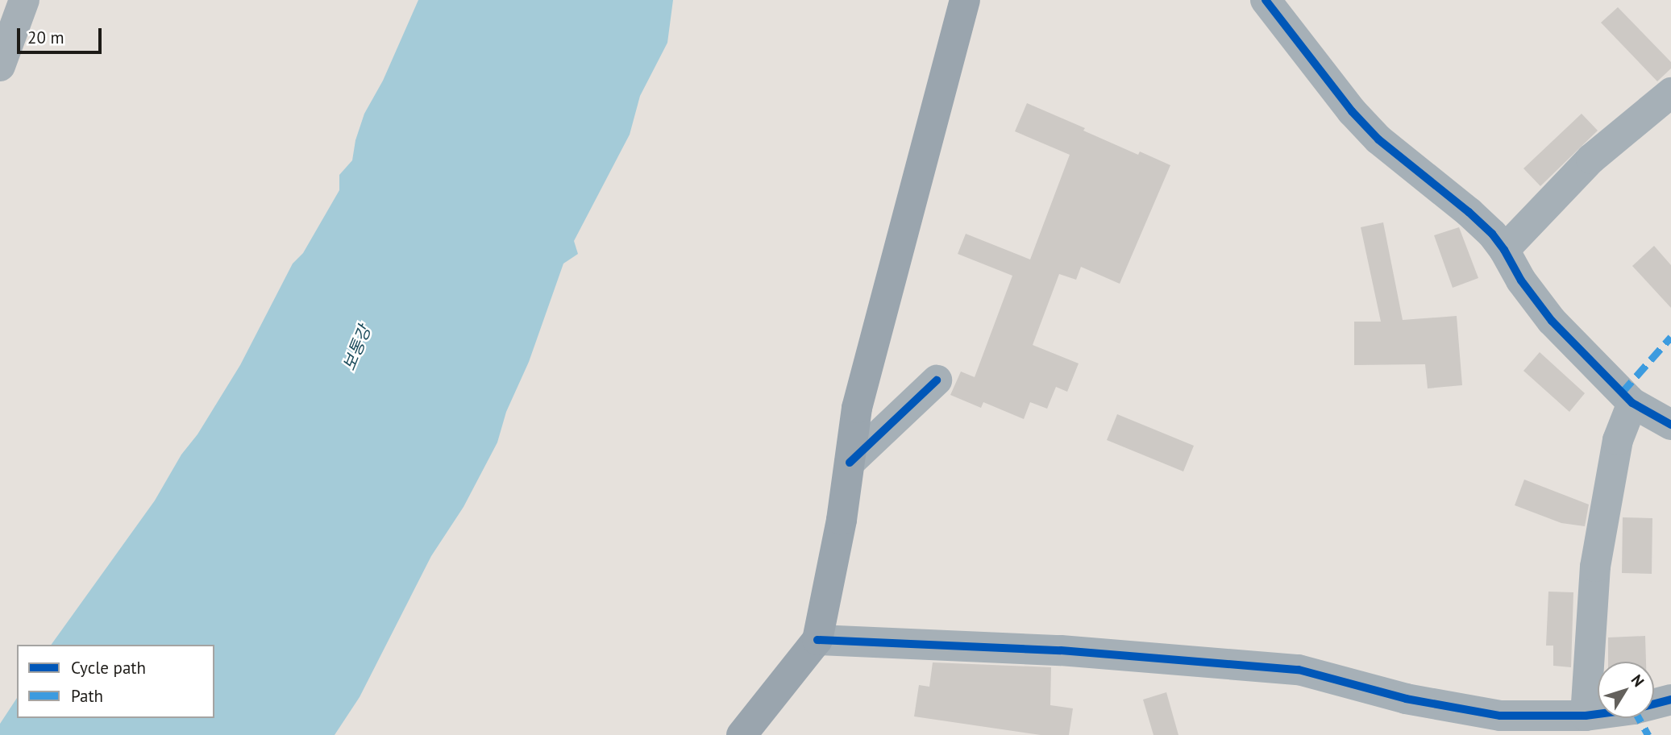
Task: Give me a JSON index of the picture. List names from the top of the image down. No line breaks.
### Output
{"water":["보통강"],"legend":["Cycle path","Path"],"scale_bar":"20 m","north":"top right"}
